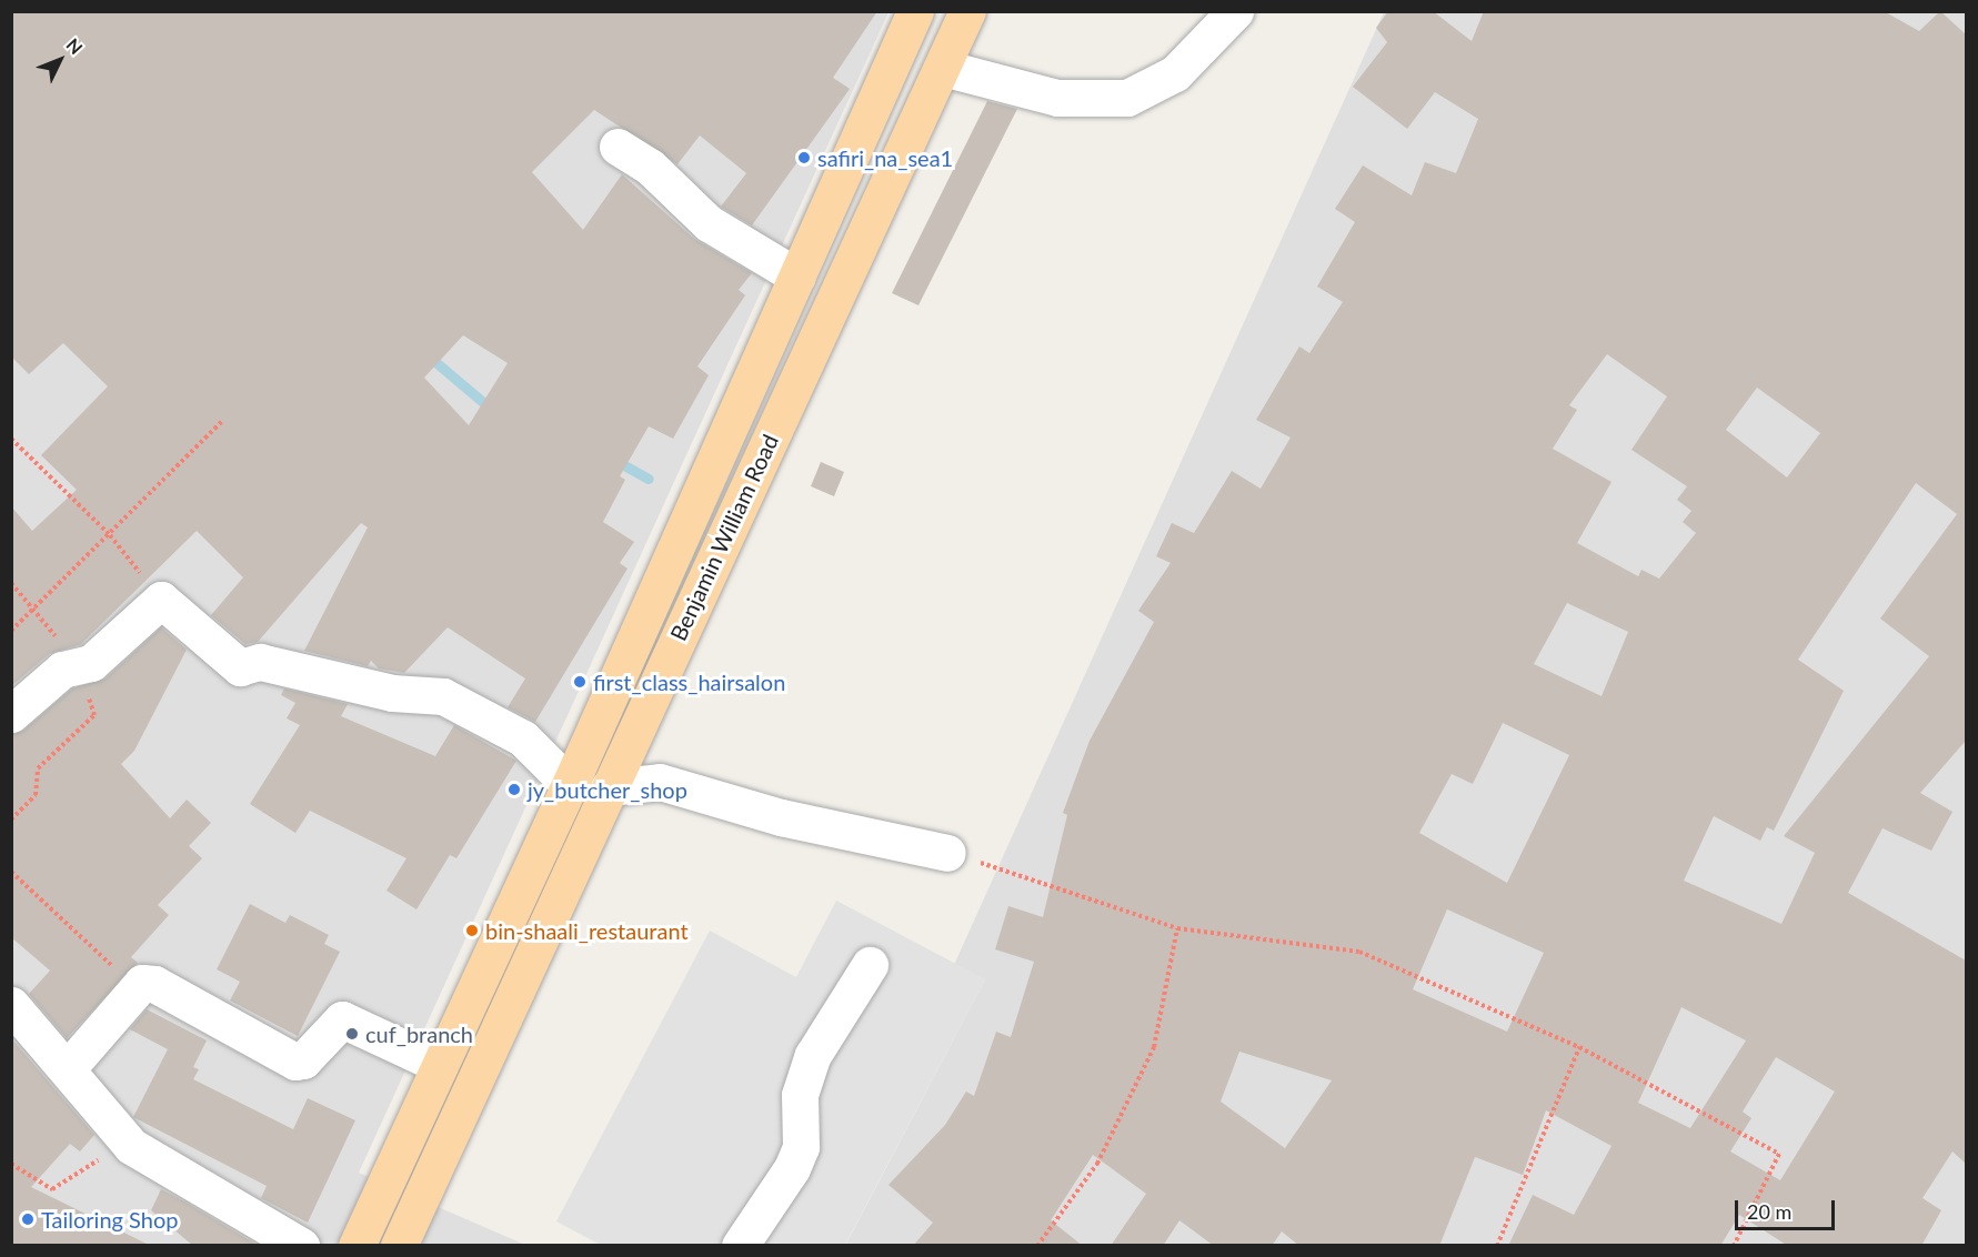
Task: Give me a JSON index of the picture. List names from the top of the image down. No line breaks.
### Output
{"streets":{"main road":["Benjamin William Road"]},"places":["safiri_na_sea1","first_class_hairsalon","jy_butcher_shop","bin-shaali_restaurant","cuf_branch","Tailoring Shop"],"scale_bar":"20 m","north":"top right"}
